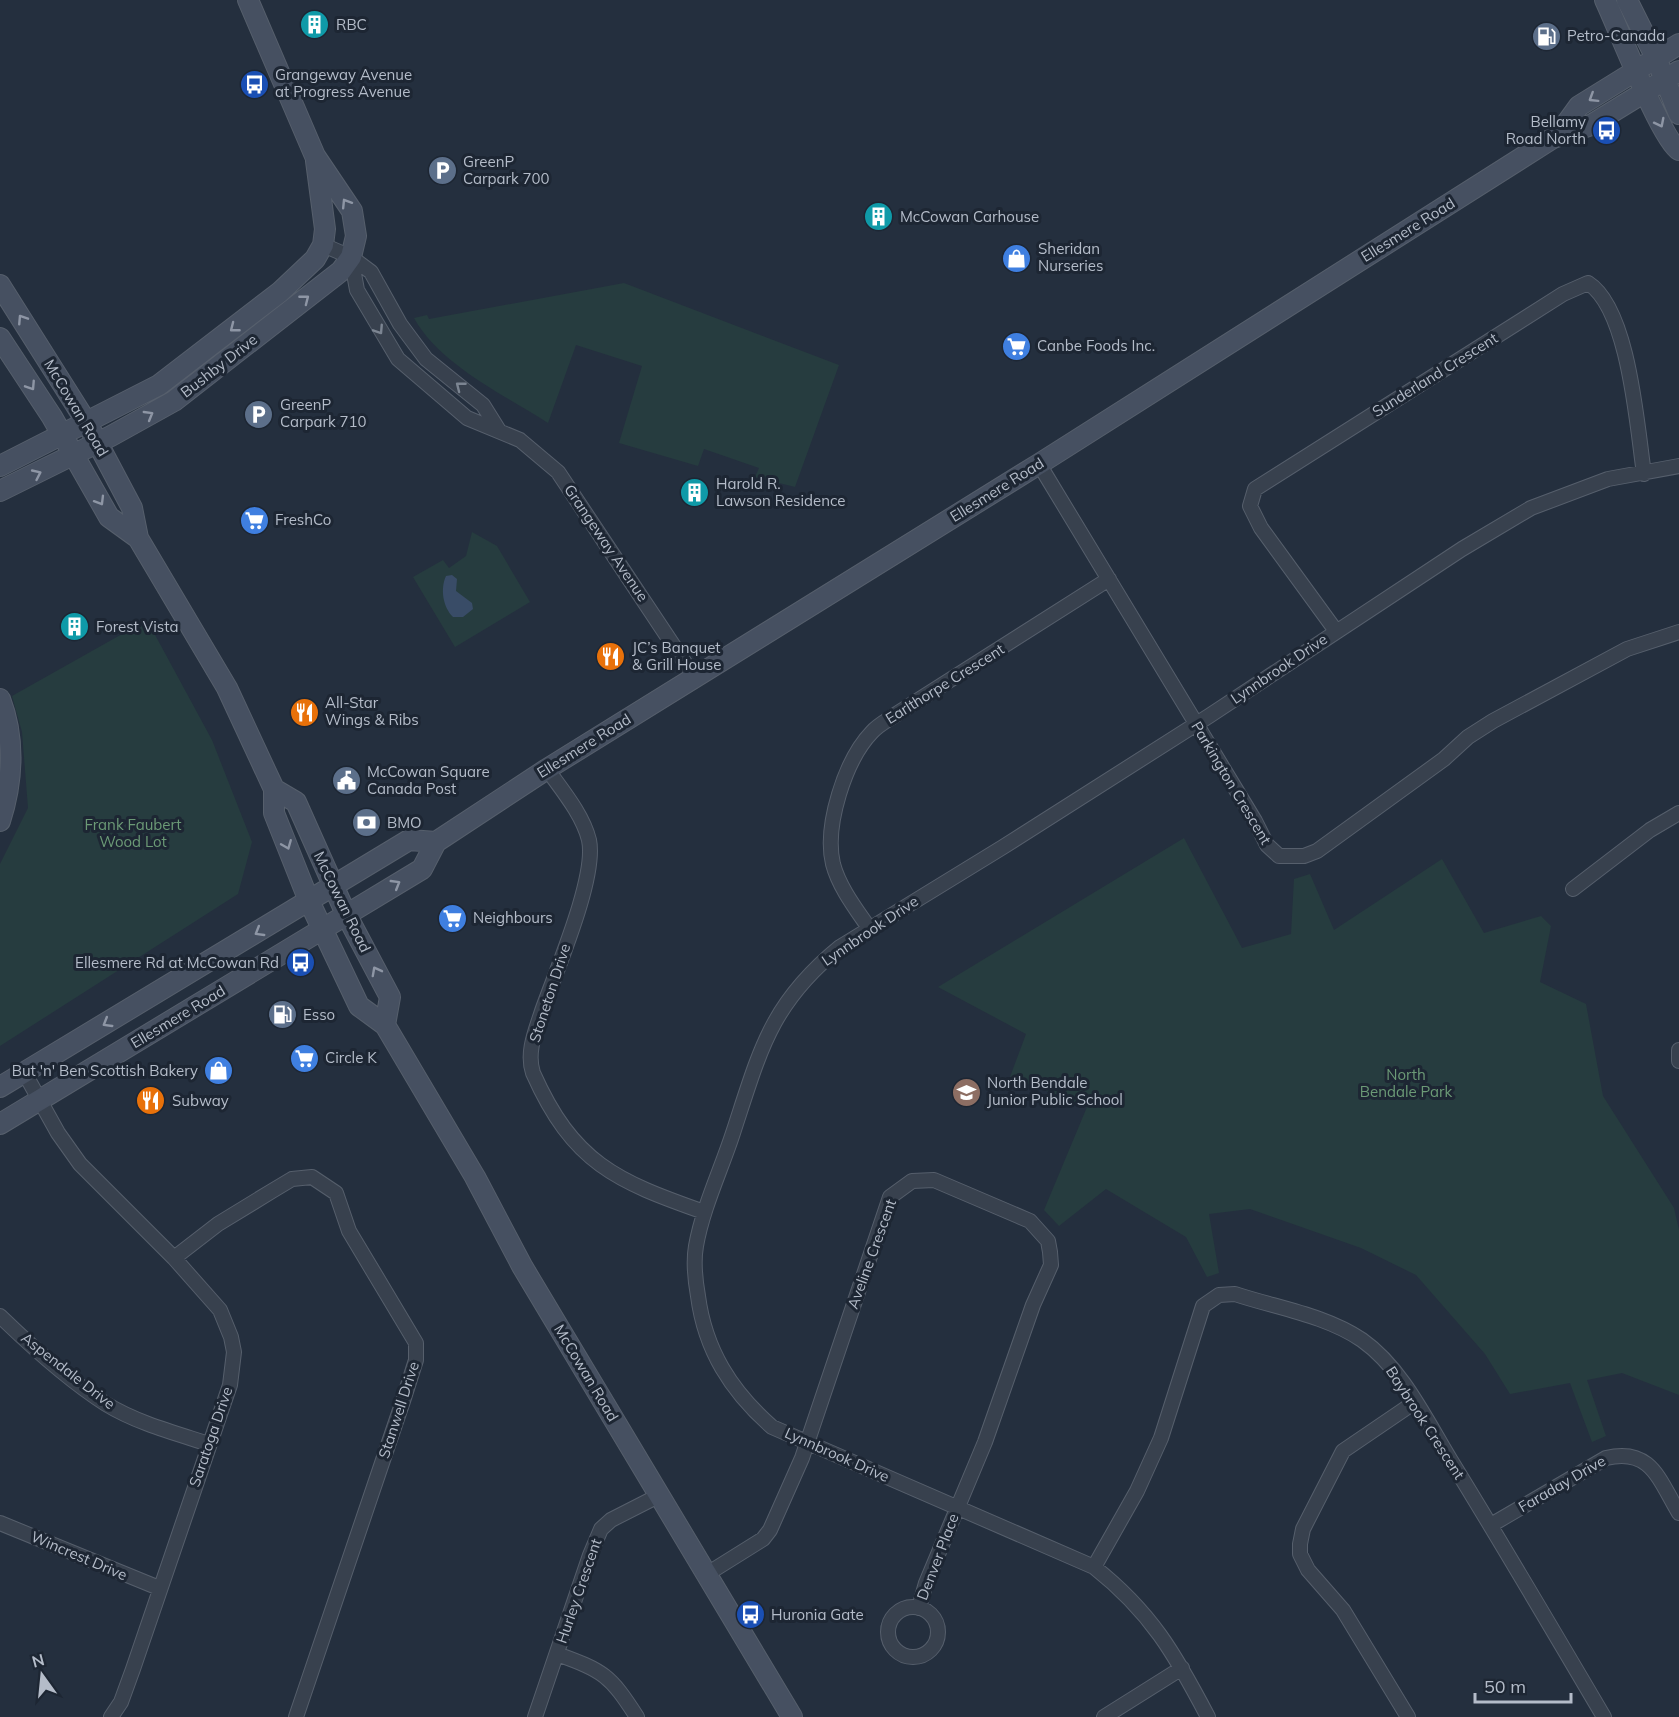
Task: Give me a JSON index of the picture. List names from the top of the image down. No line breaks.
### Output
{"streets":{"main road":["Ellesmere Road","Bushby Drive","McCowan Road","Grangeway Avenue"],"street":["Sunderland Crescent","Lynnbrook Drive","Earlthorpe Crescent","Parkington Crescent","Stoneton Drive","Aveline Crescent","Aspendale Drive","Stanwell Drive","Baybrook Crescent","Saratoga Drive","Faraday Drive","Wincrest Drive","Denver Place","Hurley Crescent"]},"crossings":[["Ellesmere Road","McCowan Road"],["Ellesmere Road","Grangeway Avenue"],["Ellesmere Road","Parkington Crescent"],["Ellesmere Road","Stoneton Drive"],["Ellesmere Road","Saratoga Drive"],["Bushby Drive","McCowan Road"],["Bushby Drive","Grangeway Avenue"],["Sunderland Crescent","Lynnbrook Drive"],["McCowan Road","Hurley Crescent"],["Lynnbrook Drive","Earlthorpe Crescent"],["Lynnbrook Drive","Parkington Crescent"],["Lynnbrook Drive","Stoneton Drive"],["Lynnbrook Drive","Aveline Crescent"],["Lynnbrook Drive","Baybrook Crescent"],["Lynnbrook Drive","Denver Place"],["Earlthorpe Crescent","Parkington Crescent"],["Aveline Crescent","Denver Place"],["Aspendale Drive","Saratoga Drive"],["Stanwell Drive","Saratoga Drive"],["Baybrook Crescent","Faraday Drive"],["Saratoga Drive","Wincrest Drive"]],"parks":["Frank Faubert Wood Lot","North Bendale Park"],"places":{"building":["RBC","McCowan Carhouse","Harold R. Lawson Residence","Forest Vista"],"fuel station":["Petro-Canada","Esso"],"bus stop":["Grangeway Avenue at Progress Avenue","Bellamy Road North","Ellesmere Rd at McCowan Rd","Huronia Gate"],"parking":["GreenP Carpark 700","GreenP Carpark 710"],"shop":["Sheridan Nurseries","But 'n' Ben Scottish Bakery"],"supermarket":["Canbe Foods Inc.","FreshCo","Neighbours","Circle K"],"restaurant":["JC’s Banquet & Grill House","All-Star Wings & Ribs","Subway"],"public building":["McCowan Square Canada Post"],"bank":["BMO"],"school or university":["North Bendale Junior Public School"]},"scale_bar":"50 m","north":"top"}
